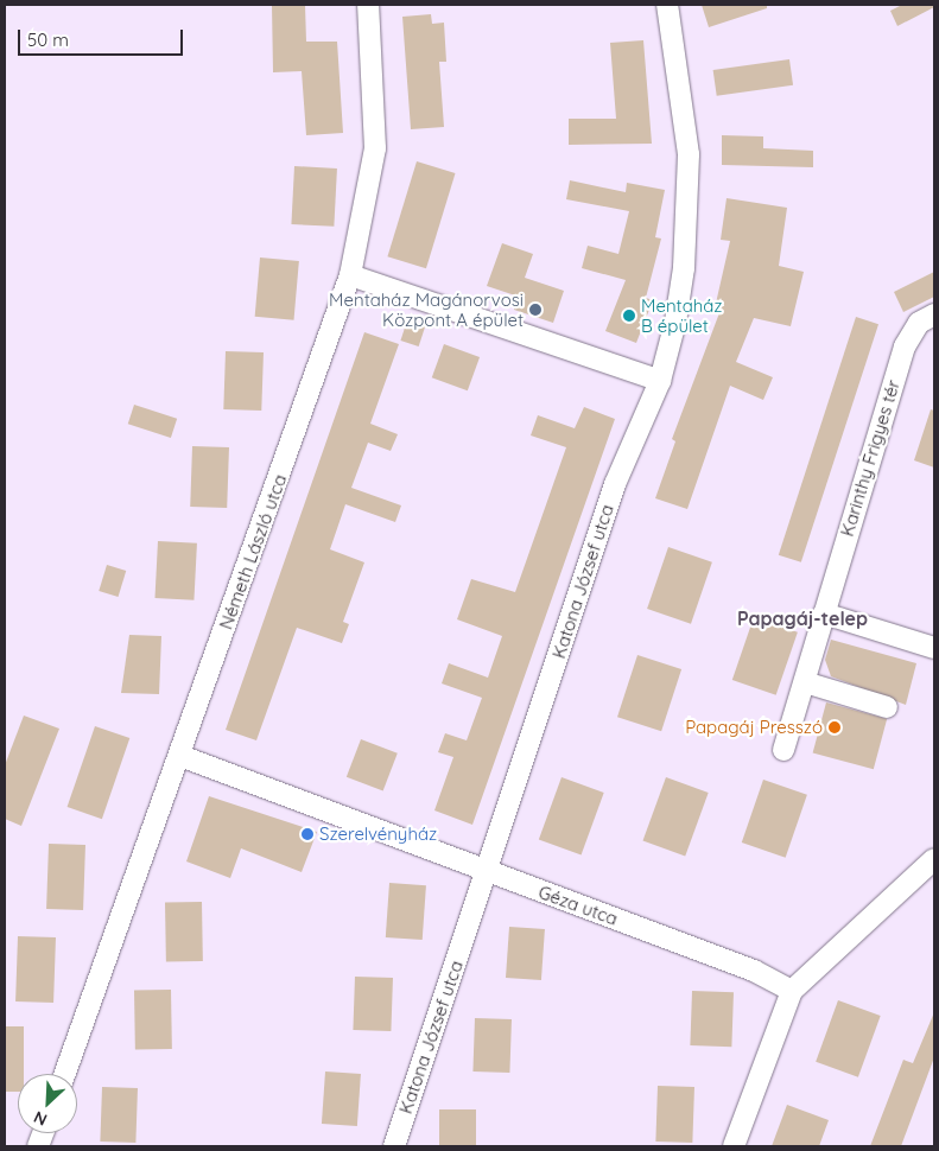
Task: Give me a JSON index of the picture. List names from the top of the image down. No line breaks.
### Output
{"streets":{"street":["Karinthy Frigyes tér","Németh László utca","Katona József utca","Géza utca"]},"crossings":[["Németh László utca","Géza utca"],["Katona József utca","Géza utca"]],"districts":["Papagáj-telep"],"places":["Mentaház Magánorvosi Központ A épület","Mentaház B épület","Papagáj Presszó","Szerelvényház"],"scale_bar":"50 m","north":"bottom left"}
